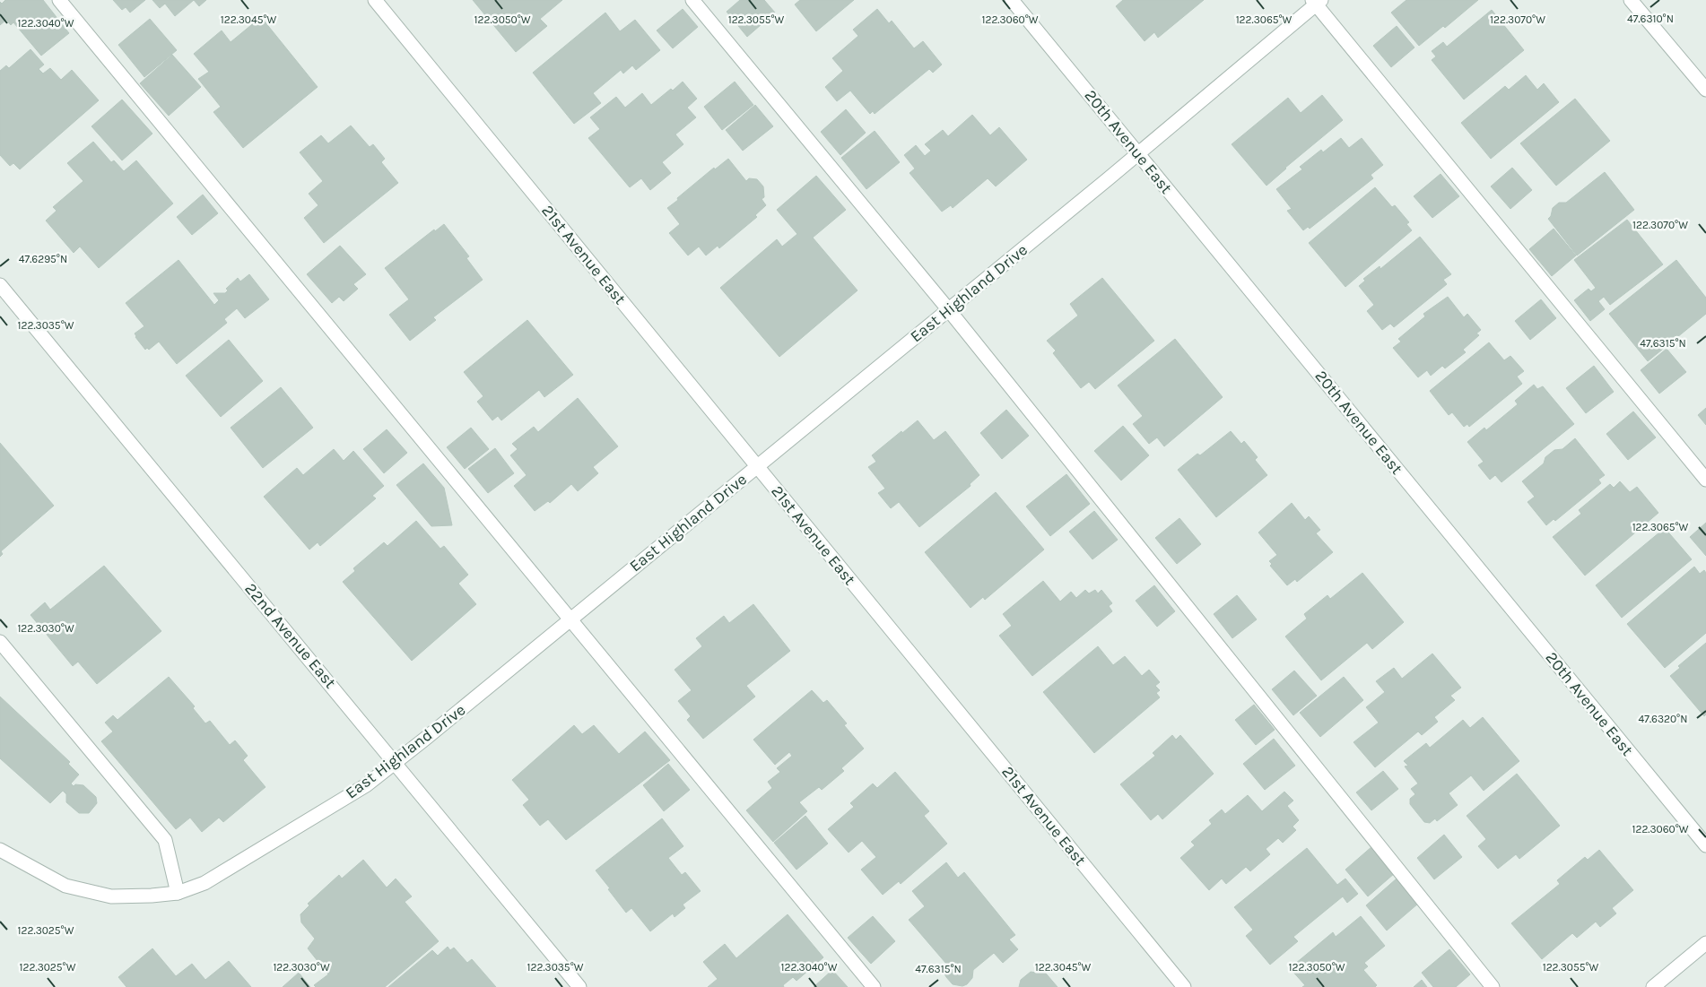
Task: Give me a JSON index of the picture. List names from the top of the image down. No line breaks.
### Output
{"streets":{"street":["20th Avenue East","21st Avenue East","East Highland Drive","22nd Avenue East"]},"crossings":[["20th Avenue East","East Highland Drive"],["21st Avenue East","East Highland Drive"],["East Highland Drive","22nd Avenue East"]],"coordinates":["47.6310°N","122.3050°W","122.3045°W","122.3055°W","122.3060°W","122.3065°W","122.3070°W","122.3040°W","47.6295°N","122.3035°W","47.6315°N","122.3030°W","47.6320°N","122.3025°W"]}
